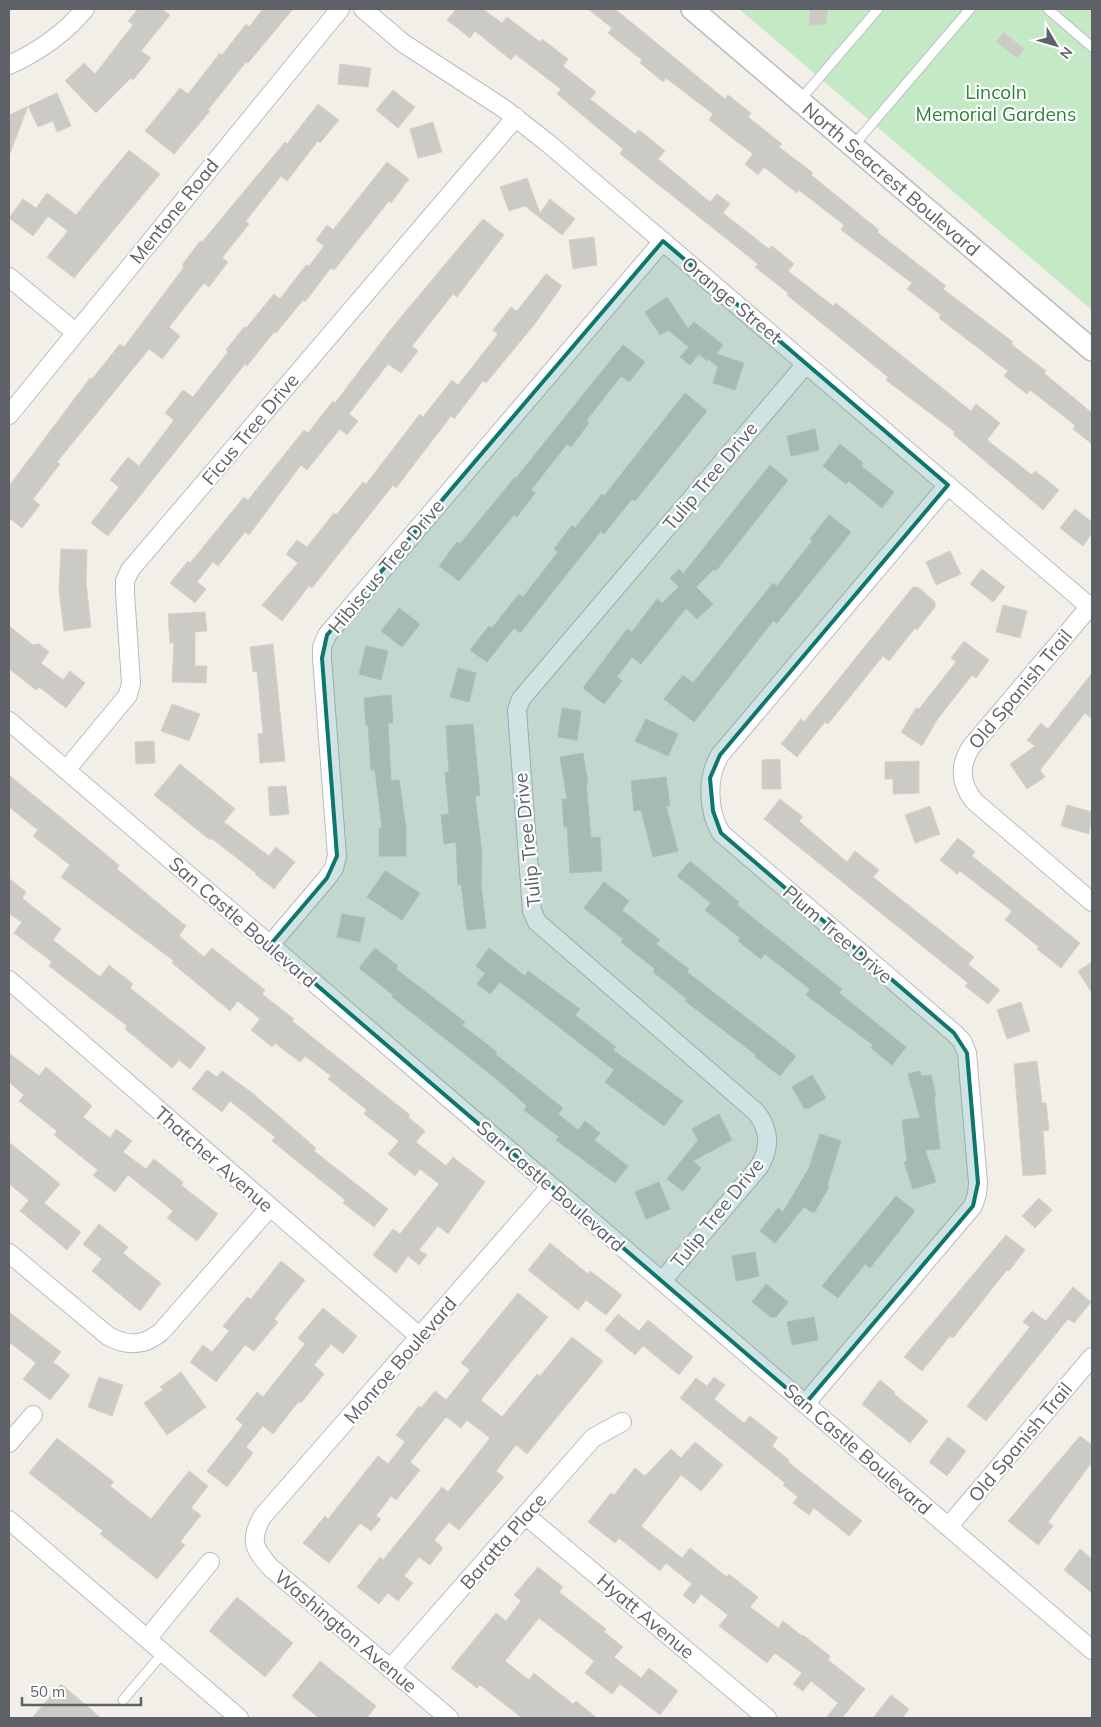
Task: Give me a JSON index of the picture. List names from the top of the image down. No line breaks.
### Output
{"streets":{"street":["North Seacrest Boulevard","Mentone Road","Orange Street","Ficus Tree Drive","Tulip Tree Drive","Hibiscus Tree Drive","Old Spanish Trail","San Castle Boulevard","Plum Tree Drive","Thatcher Avenue","Monroe Boulevard","Baratta Place","Hyatt Avenue","Washington Avenue"]},"crossings":[["Orange Street","Ficus Tree Drive"],["Orange Street","Tulip Tree Drive"],["Orange Street","Hibiscus Tree Drive"],["Orange Street","Old Spanish Trail"],["Orange Street","Plum Tree Drive"],["Ficus Tree Drive","San Castle Boulevard"],["Tulip Tree Drive","San Castle Boulevard"],["Hibiscus Tree Drive","San Castle Boulevard"],["Old Spanish Trail","San Castle Boulevard"],["San Castle Boulevard","Plum Tree Drive"],["San Castle Boulevard","Monroe Boulevard"],["Thatcher Avenue","Monroe Boulevard"],["Monroe Boulevard","Washington Avenue"],["Baratta Place","Hyatt Avenue"],["Baratta Place","Washington Avenue"]],"parks":["Lincoln Memorial Gardens"],"scale_bar":"50 m","north":"bottom right"}
